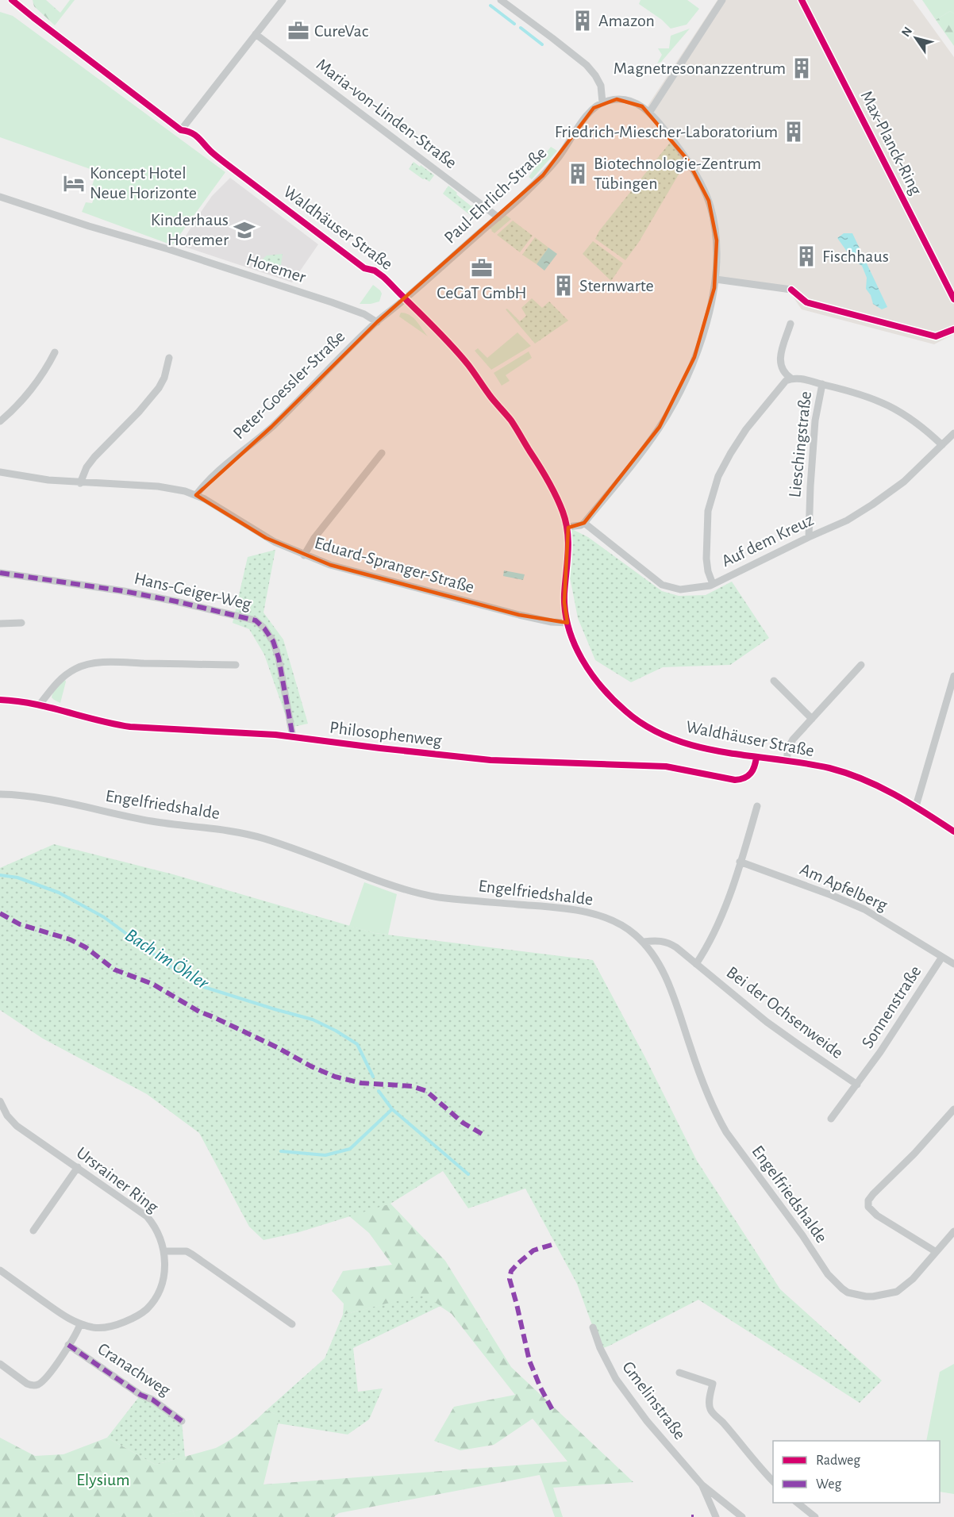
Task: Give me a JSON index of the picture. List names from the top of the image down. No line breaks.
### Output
{"streets":{"street":["Maria-von-Linden-Straße","Max-Planck-Ring","Paul-Ehrlich-Straße","Waldhäuser Straße","Horemer","Peter-Goessler-Straße","Lieschingstraße","Auf dem Kreuz","Eduard-Spranger-Straße","Hans-Geiger-Weg","Philosophenweg","Engelfriedshalde","Am Apfelberg","Sonnenstraße","Bei der Ochsenweide","Ursrainer Ring","Cranachweg","Gmelinstraße"]},"crossings":[["Maria-von-Linden-Straße","Paul-Ehrlich-Straße"],["Paul-Ehrlich-Straße","Waldhäuser Straße"],["Paul-Ehrlich-Straße","Peter-Goessler-Straße"],["Waldhäuser Straße","Peter-Goessler-Straße"],["Waldhäuser Straße","Eduard-Spranger-Straße"],["Waldhäuser Straße","Philosophenweg"],["Horemer","Peter-Goessler-Straße"],["Peter-Goessler-Straße","Eduard-Spranger-Straße"],["Lieschingstraße","Auf dem Kreuz"],["Hans-Geiger-Weg","Philosophenweg"],["Engelfriedshalde","Bei der Ochsenweide"],["Am Apfelberg","Sonnenstraße"],["Sonnenstraße","Bei der Ochsenweide"]],"water":["Bach im Öhler"],"parks":["Elysium"],"places":{"building":["Amazon","Magnetresonanzzentrum","Friedrich-Miescher-Laboratorium","Biotechnologie-Zentrum Tübingen","Fischhaus","Sternwarte"],"office":["CureVac","CeGaT GmbH"],"hotel":["Koncept Hotel Neue Horizonte"],"school or university":["Kinderhaus Horemer"]},"legend":["Radweg","Weg"],"north":"top left"}
